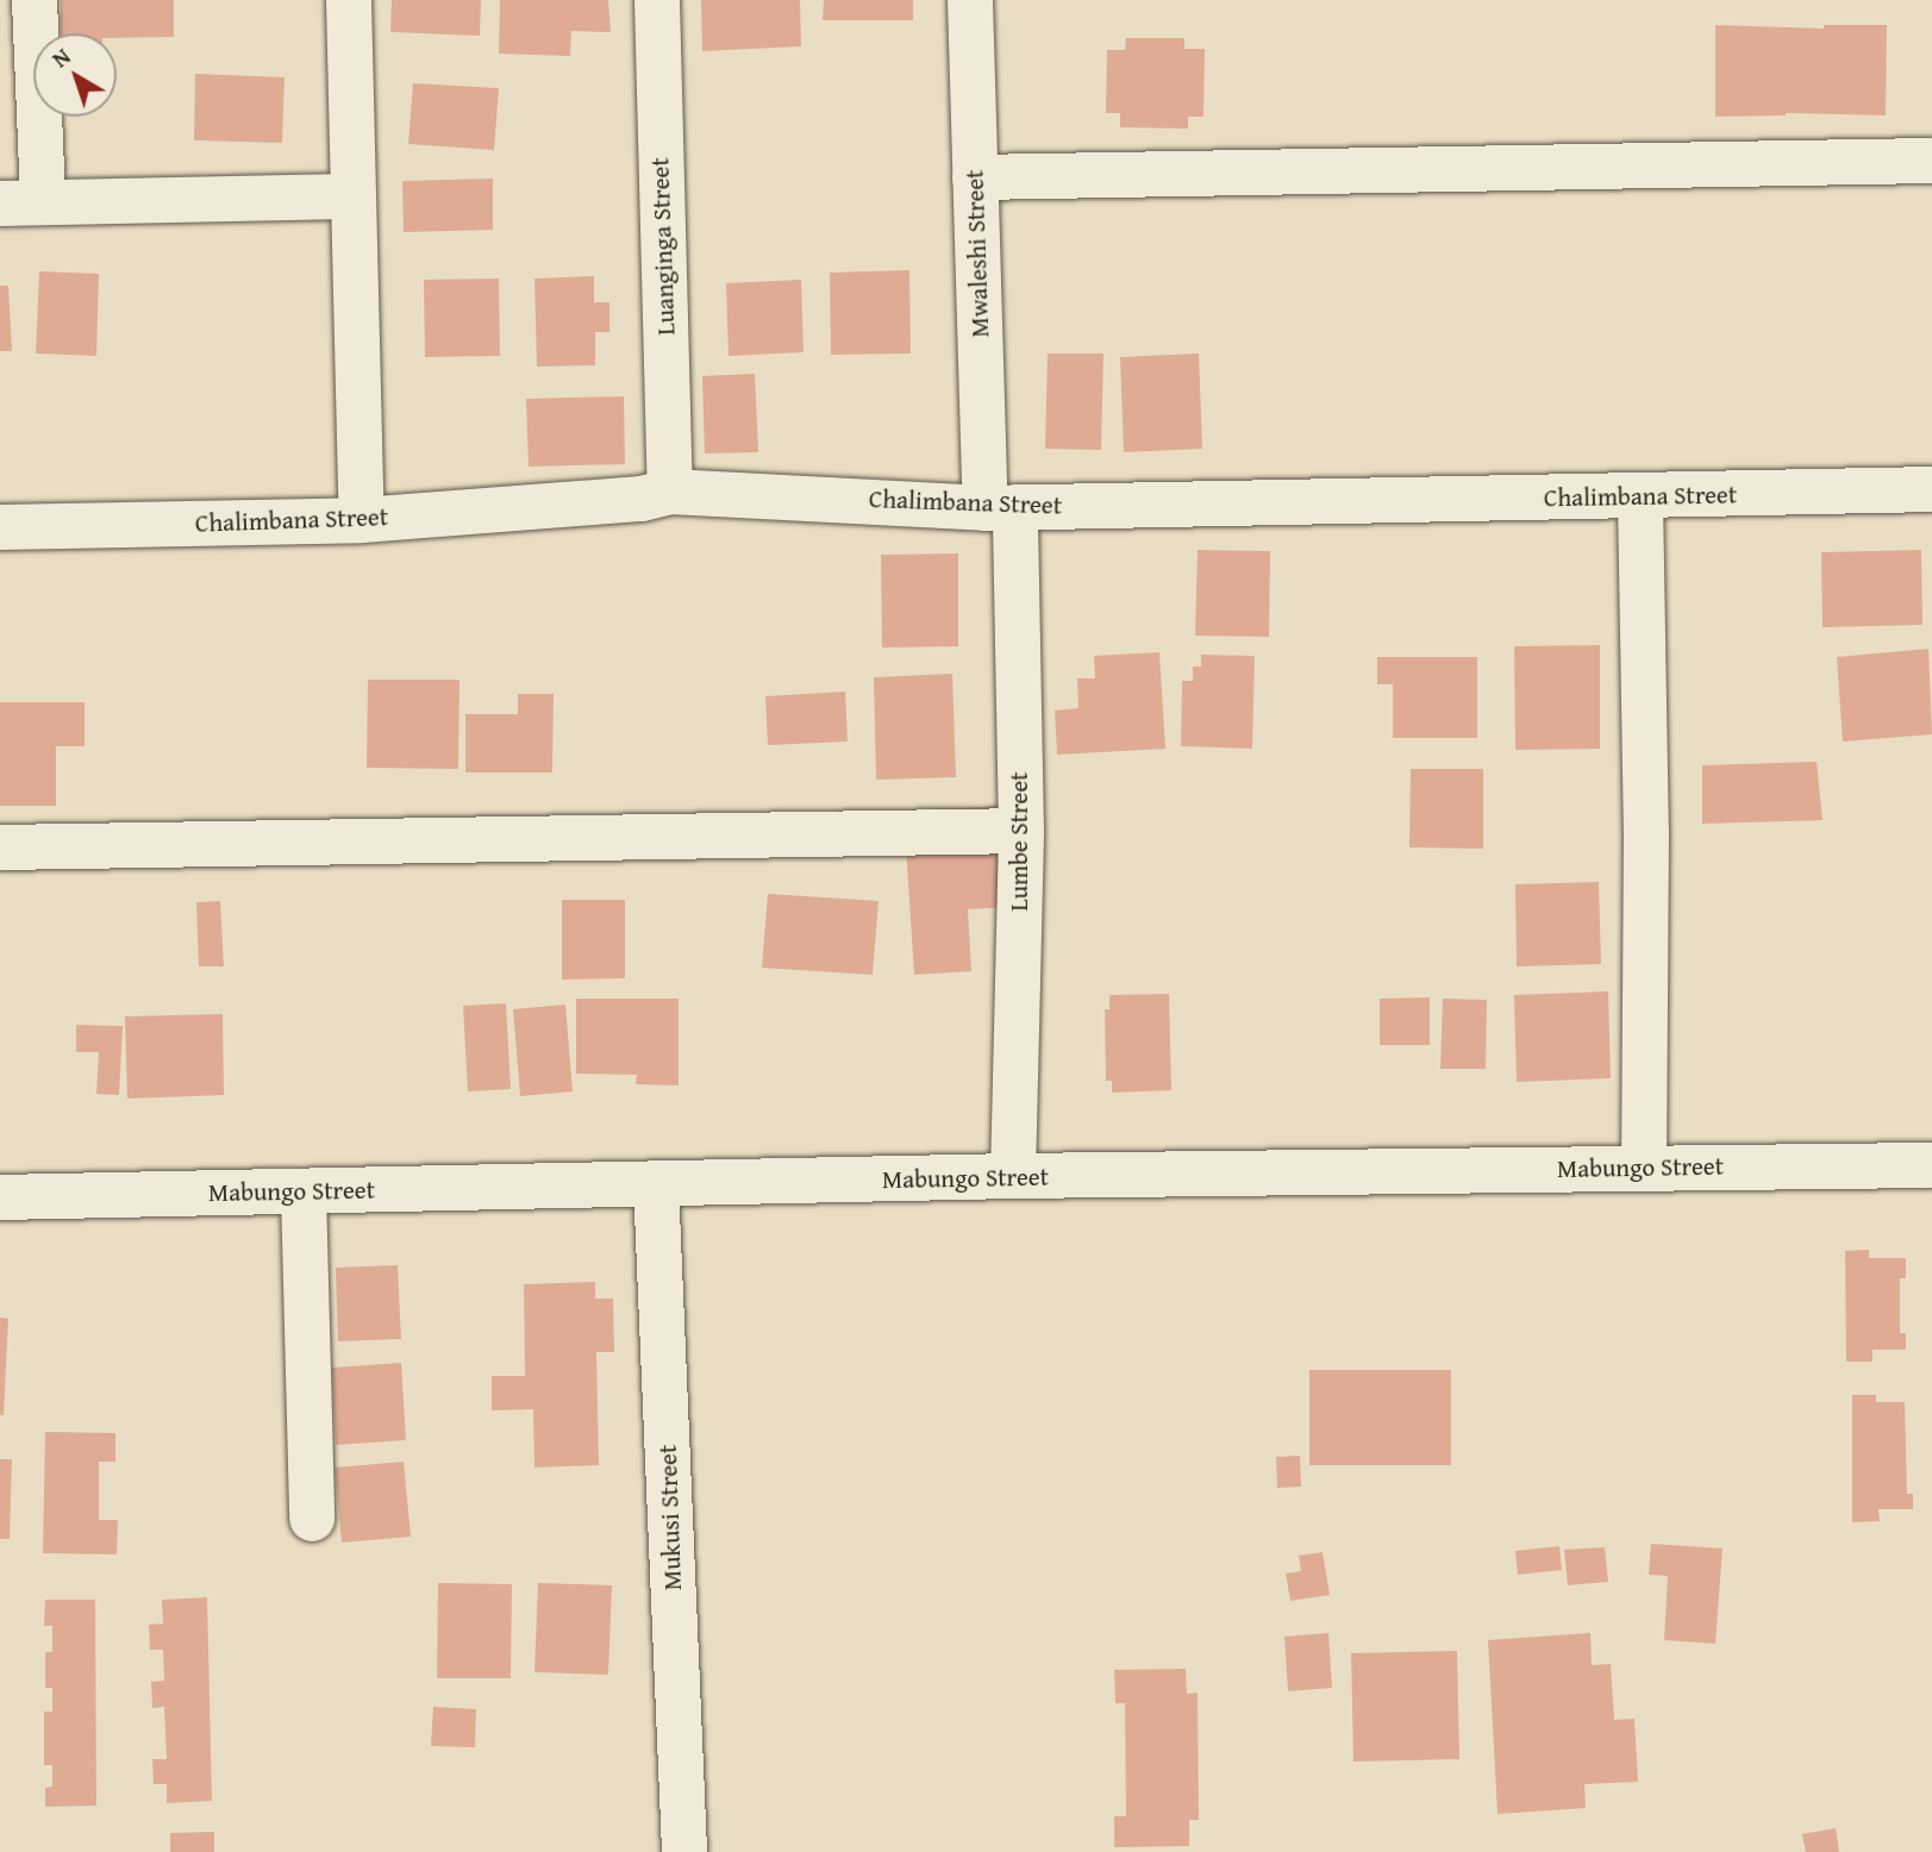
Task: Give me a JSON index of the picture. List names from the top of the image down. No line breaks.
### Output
{"streets":{"street":["Luanginga Street","Mwaleshi Street","Chalimbana Street","Lumbe Street","Mabungo Street","Mukusi Street"]},"crossings":[["Luanginga Street","Chalimbana Street"],["Mwaleshi Street","Chalimbana Street"],["Mwaleshi Street","Lumbe Street"],["Chalimbana Street","Lumbe Street"],["Lumbe Street","Mabungo Street"],["Mabungo Street","Mukusi Street"]],"north":"top left"}
